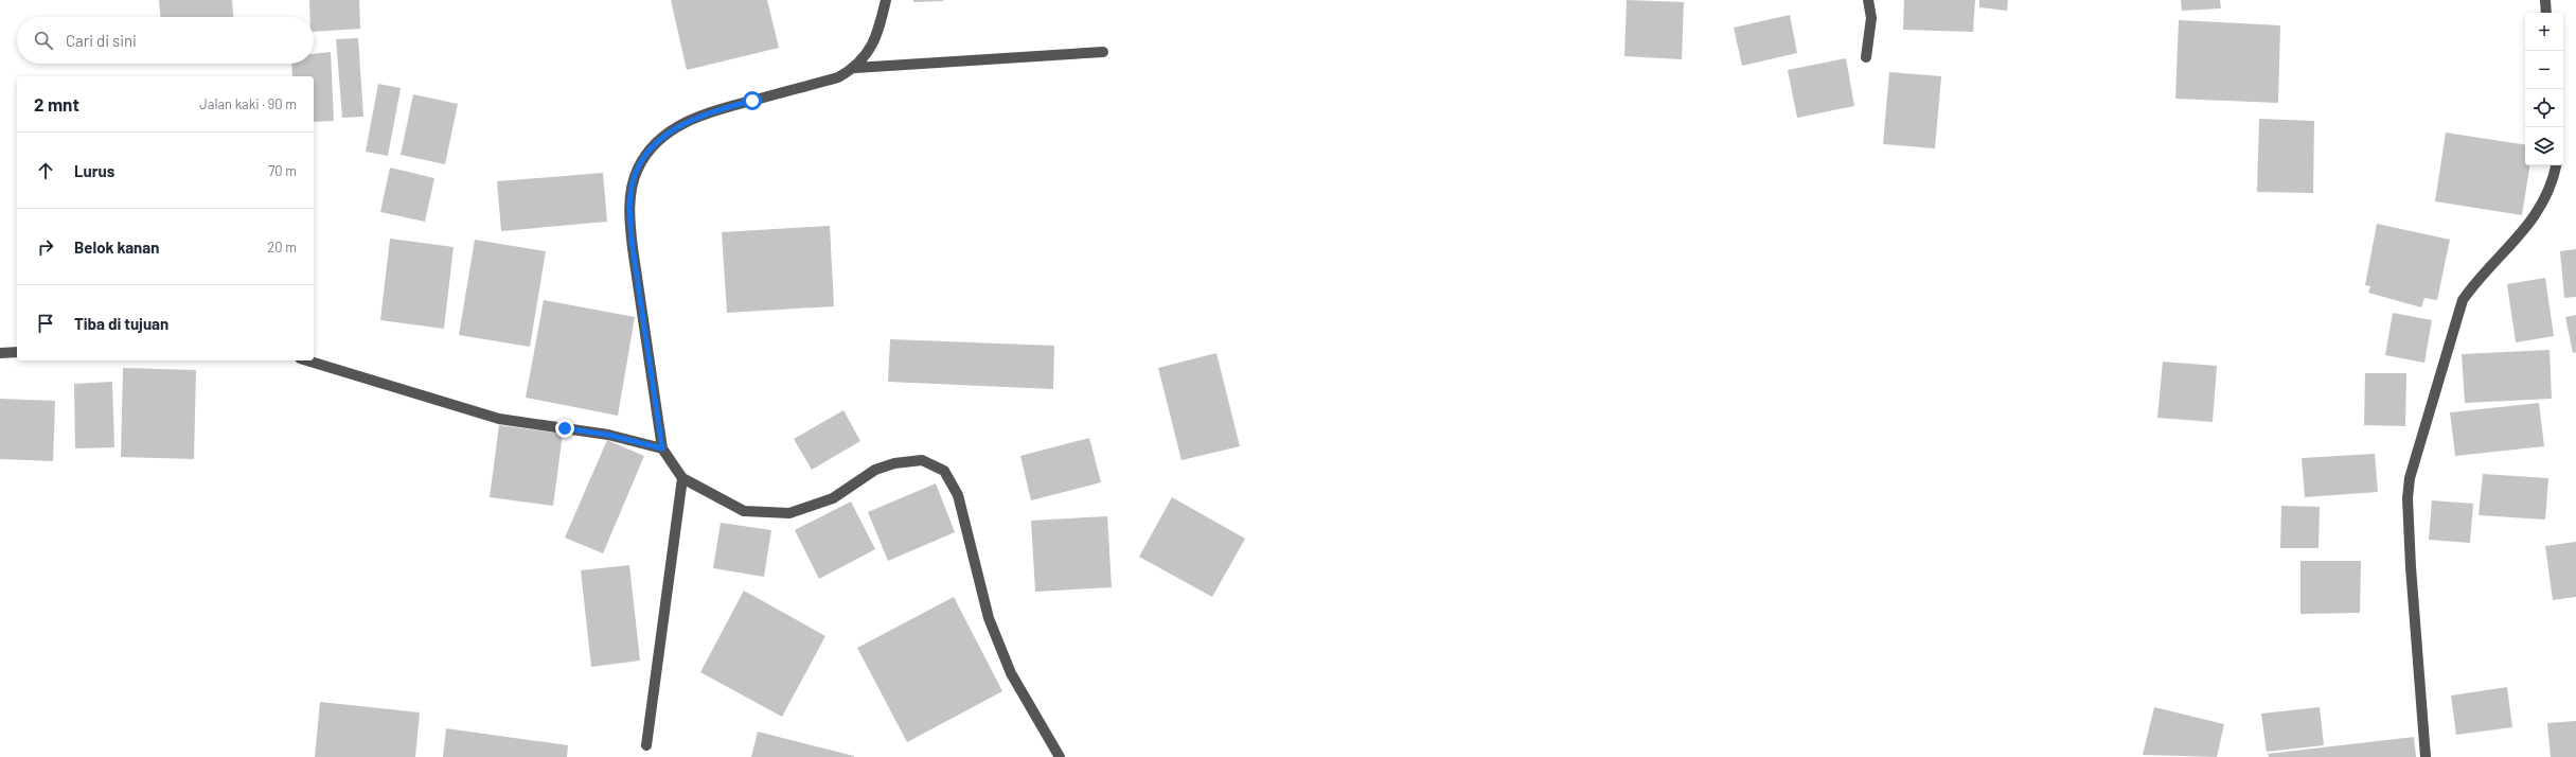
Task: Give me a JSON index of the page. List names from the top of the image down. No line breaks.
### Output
{"page":{"map_buttons":["+","−"],"search":"Cari di sini","heading":["2 mnt","Jalan kaki · 90 m"],"list":[["Lurus","70 m"],["Belok kanan","20 m"],"Tiba di tujuan"]}}
